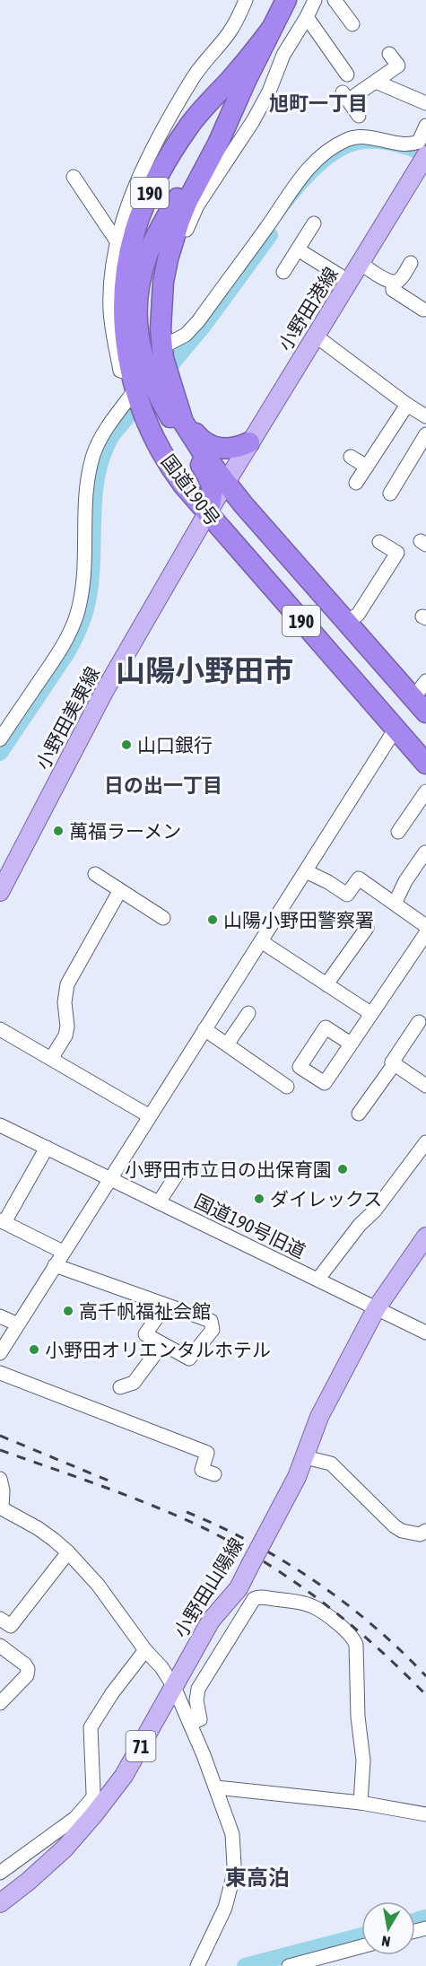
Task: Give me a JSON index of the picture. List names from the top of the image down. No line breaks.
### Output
{"streets":{"highway":["190","国道190号"],"main road":["小野田港線","小野田美東線","小野田山陽線","71"],"street":["国道190号旧道"]},"crossings":[["小野田港線","国道190号"],["小野田港線","小野田美東線"],["国道190号","小野田美東線"],["国道190号旧道","小野田山陽線"]],"districts":["旭町一丁目","山陽小野田市","日の出一丁目","東高泊"],"places":["山口銀行","萬福ラーメン","山陽小野田警察署","小野田市立日の出保育園","ダイレックス","高千帆福祉会館","小野田オリエンタルホテル"],"north":"bottom"}
